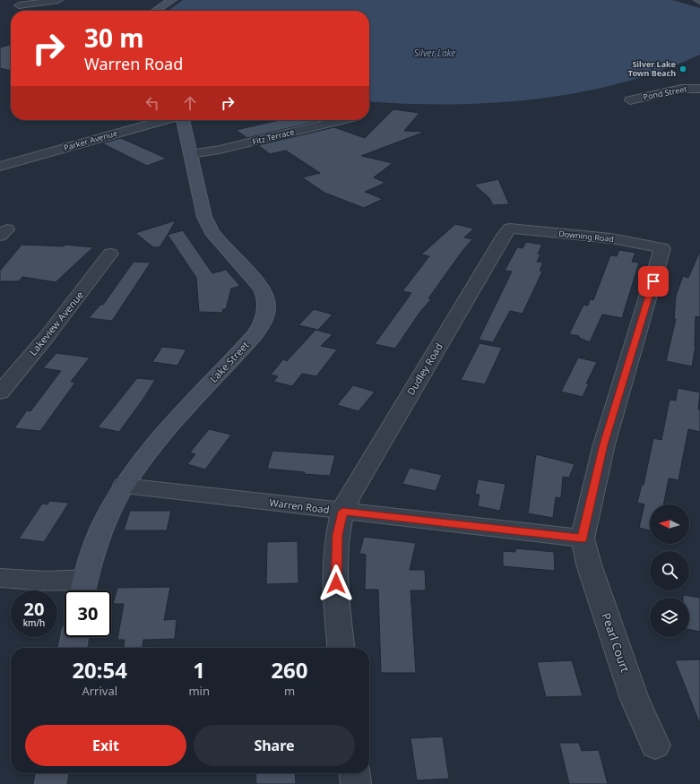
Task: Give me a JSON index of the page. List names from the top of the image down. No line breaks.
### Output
{"streets":{"street":["Pond Street","Fitz Terrace","Parker Avenue","Downing Road","Lakeview Avenue","Lake Street","Dudley Road","Warren Road","Pearl Court"]},"crossings":[["Fitz Terrace","Lake Street"],["Downing Road","Dudley Road"],["Downing Road","Warren Road"],["Downing Road","Pearl Court"],["Lake Street","Warren Road"],["Dudley Road","Warren Road"],["Warren Road","Pearl Court"]],"water":["Silver Lake"],"places":["Silver Lake Town Beach"],"north":"left","page":{"turn":["30 m","Warren Road"],"speed":"20 km/h","limit":"30","eta":["20:54","Arrival","1","min","260","m"],"buttons":["Exit","Share"]}}
